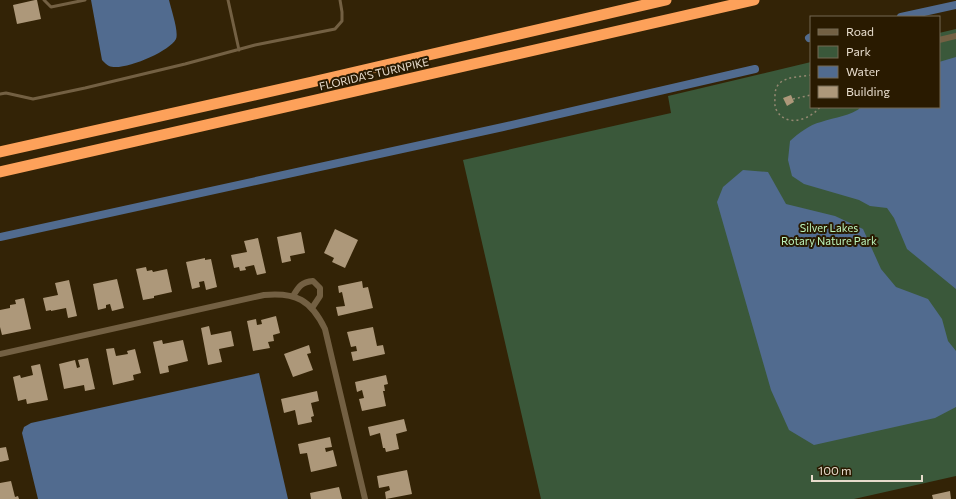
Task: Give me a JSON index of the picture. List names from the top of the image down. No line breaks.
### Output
{"streets":{"highway":["FLORIDA'S TURNPIKE"]},"parks":["Silver Lakes Rotary Nature Park"],"legend":["Road","Park","Water","Building"],"scale_bar":"100 m"}
